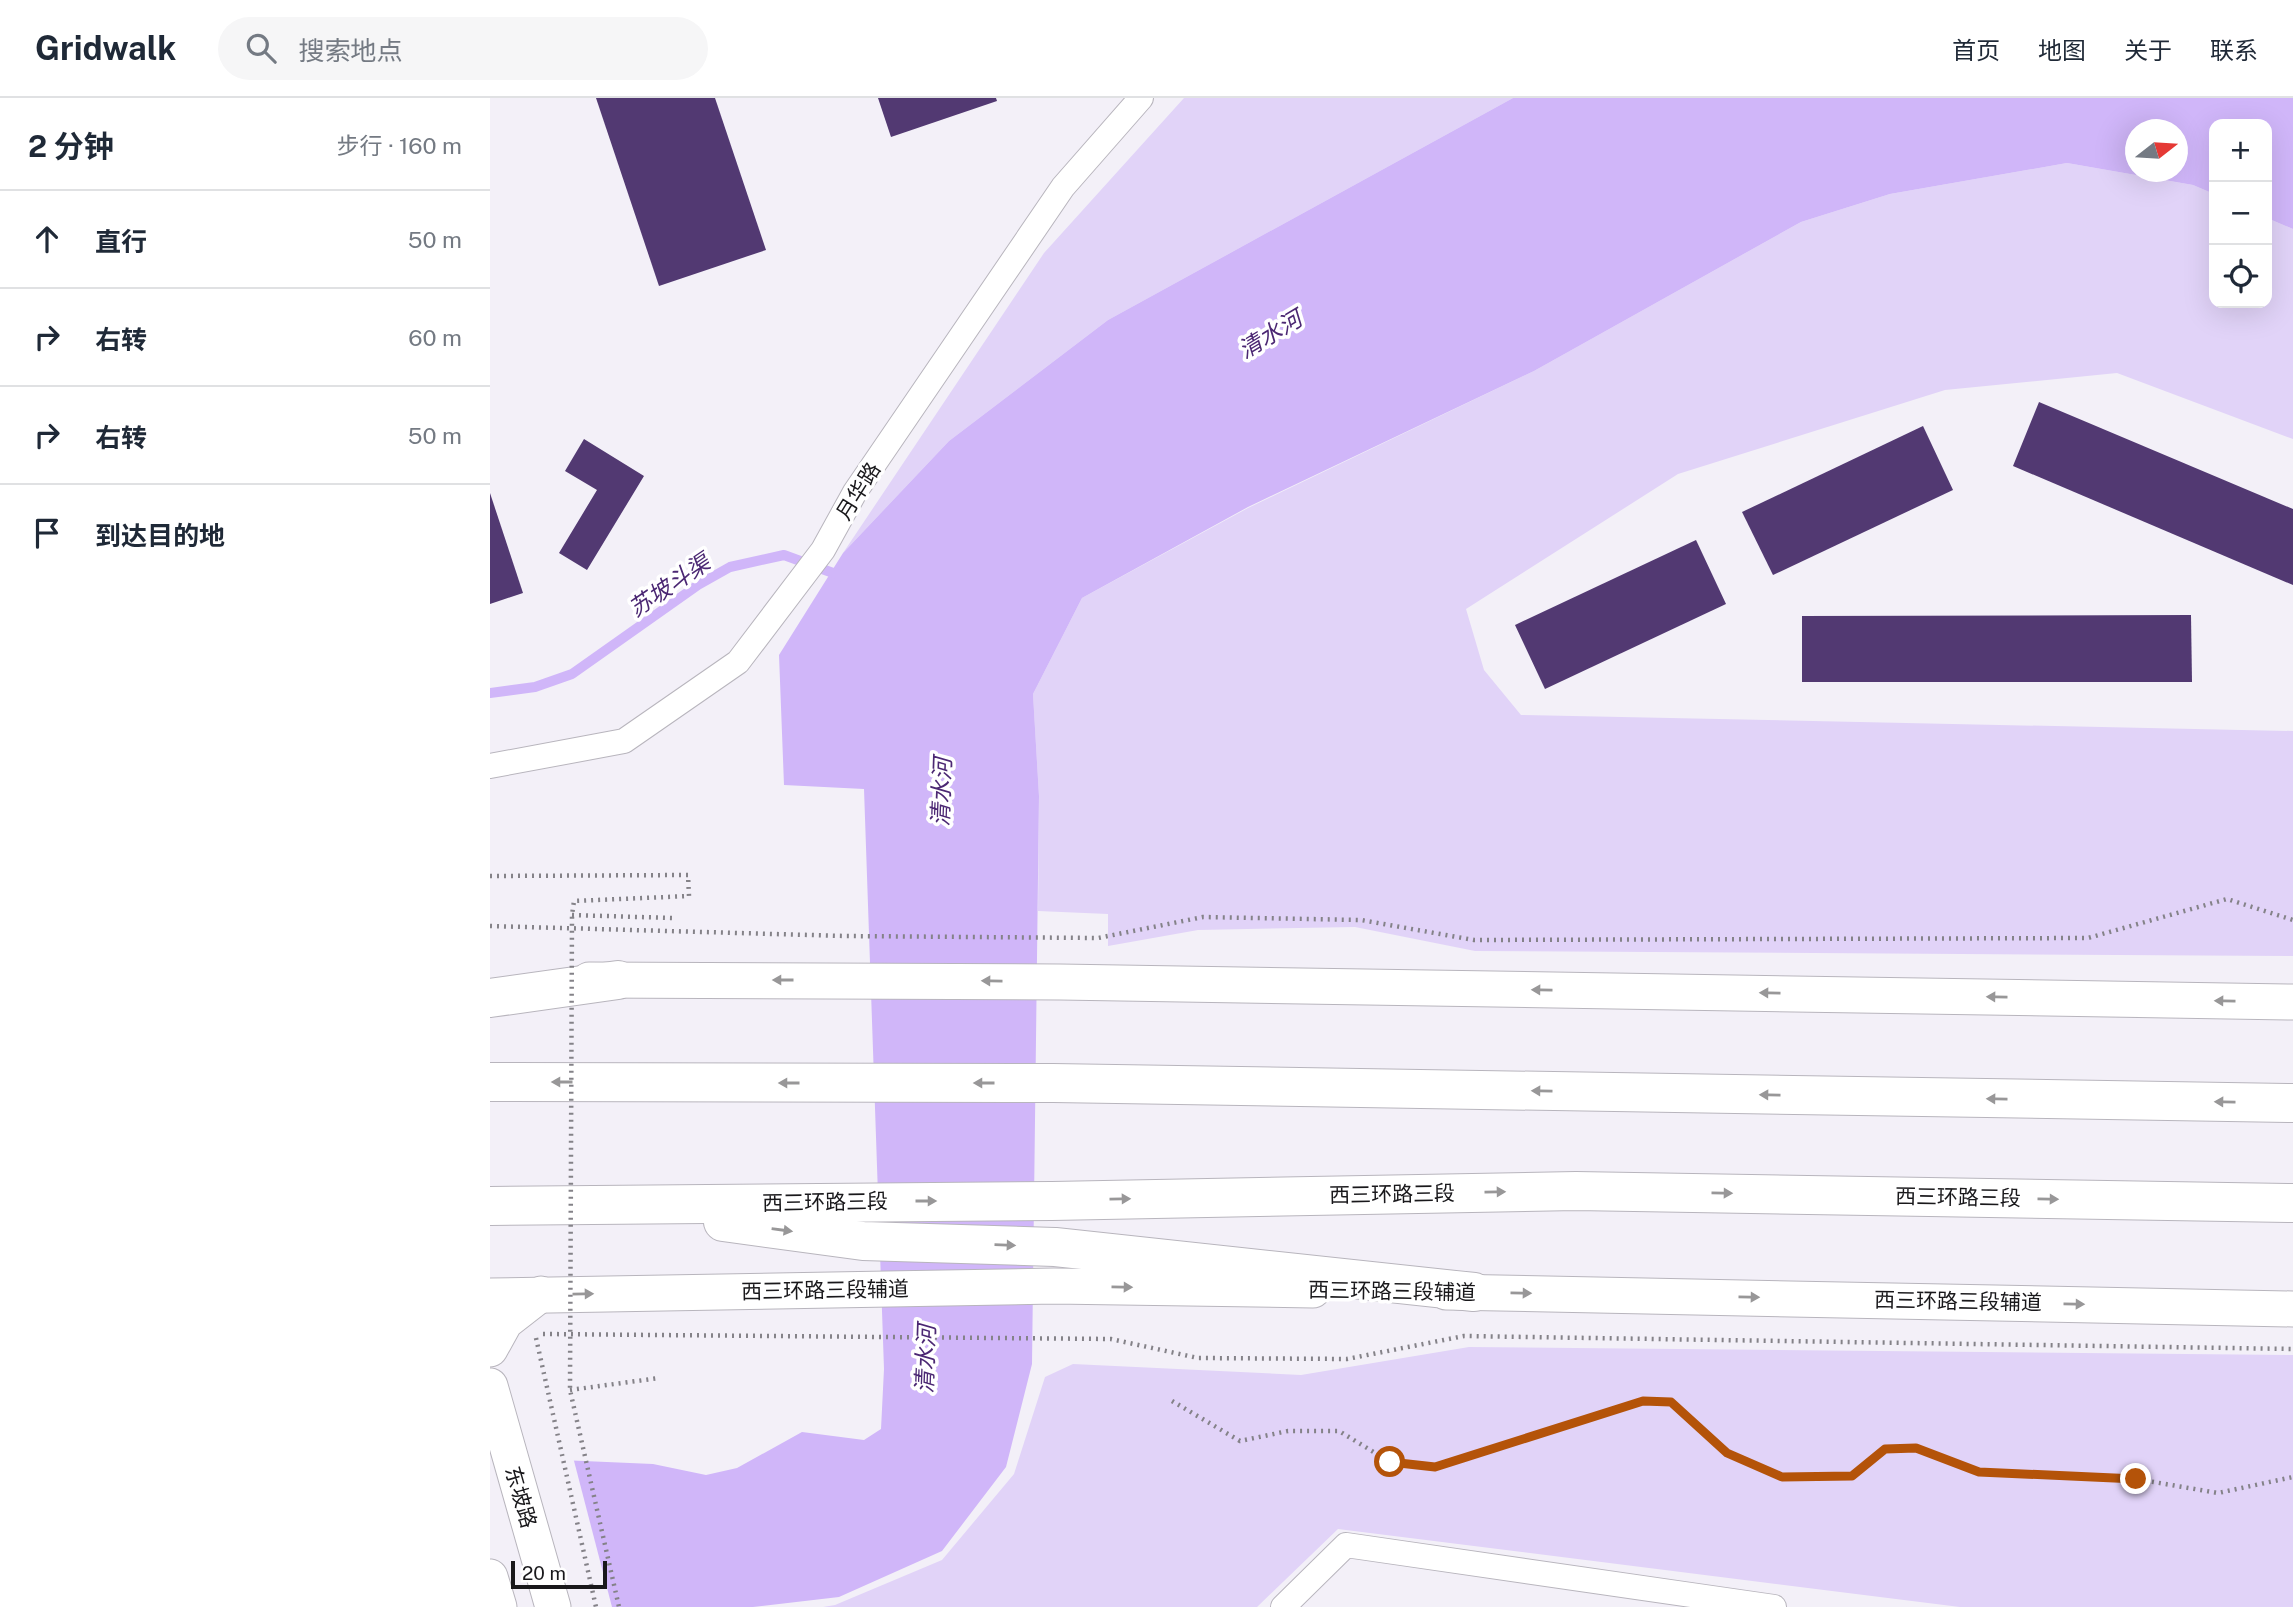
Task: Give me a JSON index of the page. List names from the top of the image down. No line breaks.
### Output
{"streets":{"highway":["西三环路三段"],"main road":["西三环路三段辅道","东坡路"],"street":["月华路"]},"water":["清水河","苏坡斗渠"],"scale_bar":"20 m","north":"right","page":{"header":"Gridwalk","search":"搜索地点","nav":["首页","地图","关于","联系"],"heading":["2 分钟","步行 · 160 m"],"map_buttons":["+","−"],"list":[["直行","50 m"],["右转","60 m"],["右转","50 m"],"到达目的地"],"scale":"20 m"}}
